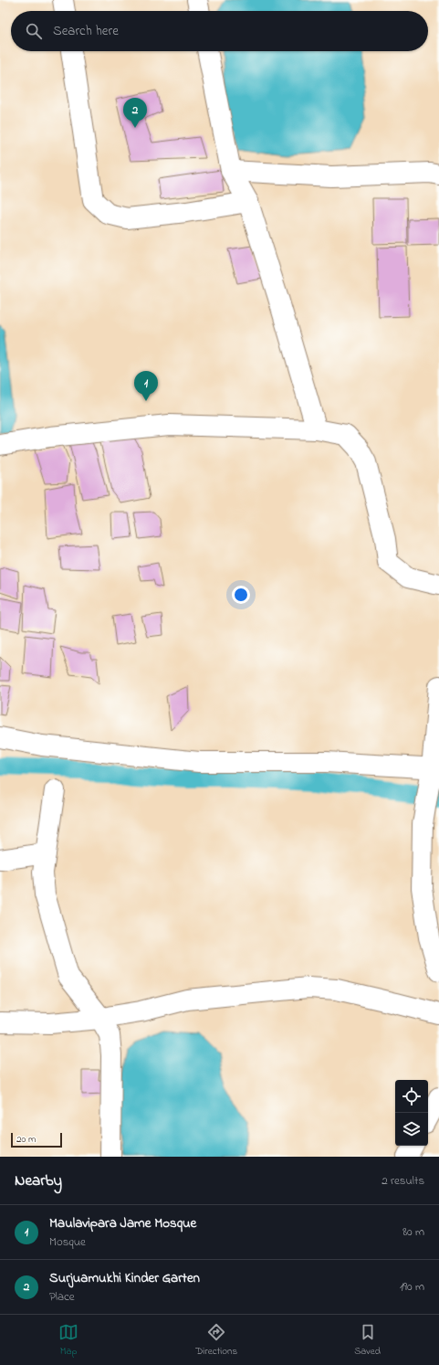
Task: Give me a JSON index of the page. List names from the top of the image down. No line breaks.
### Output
{"scale_bar":"20 m","page":{"search":"Search here","pins":["2","1"],"scale":"20 m","heading":["Nearby","2 results"],"list":[{"mark":"1","name":"Maulavipara Jame Mosque","note":"Mosque","value":"80 m"},{"mark":"2","name":"Surjuamukhi Kinder Garten","note":"Place","value":"190 m"}],"nav":["Map","Directions","Saved"]}}
